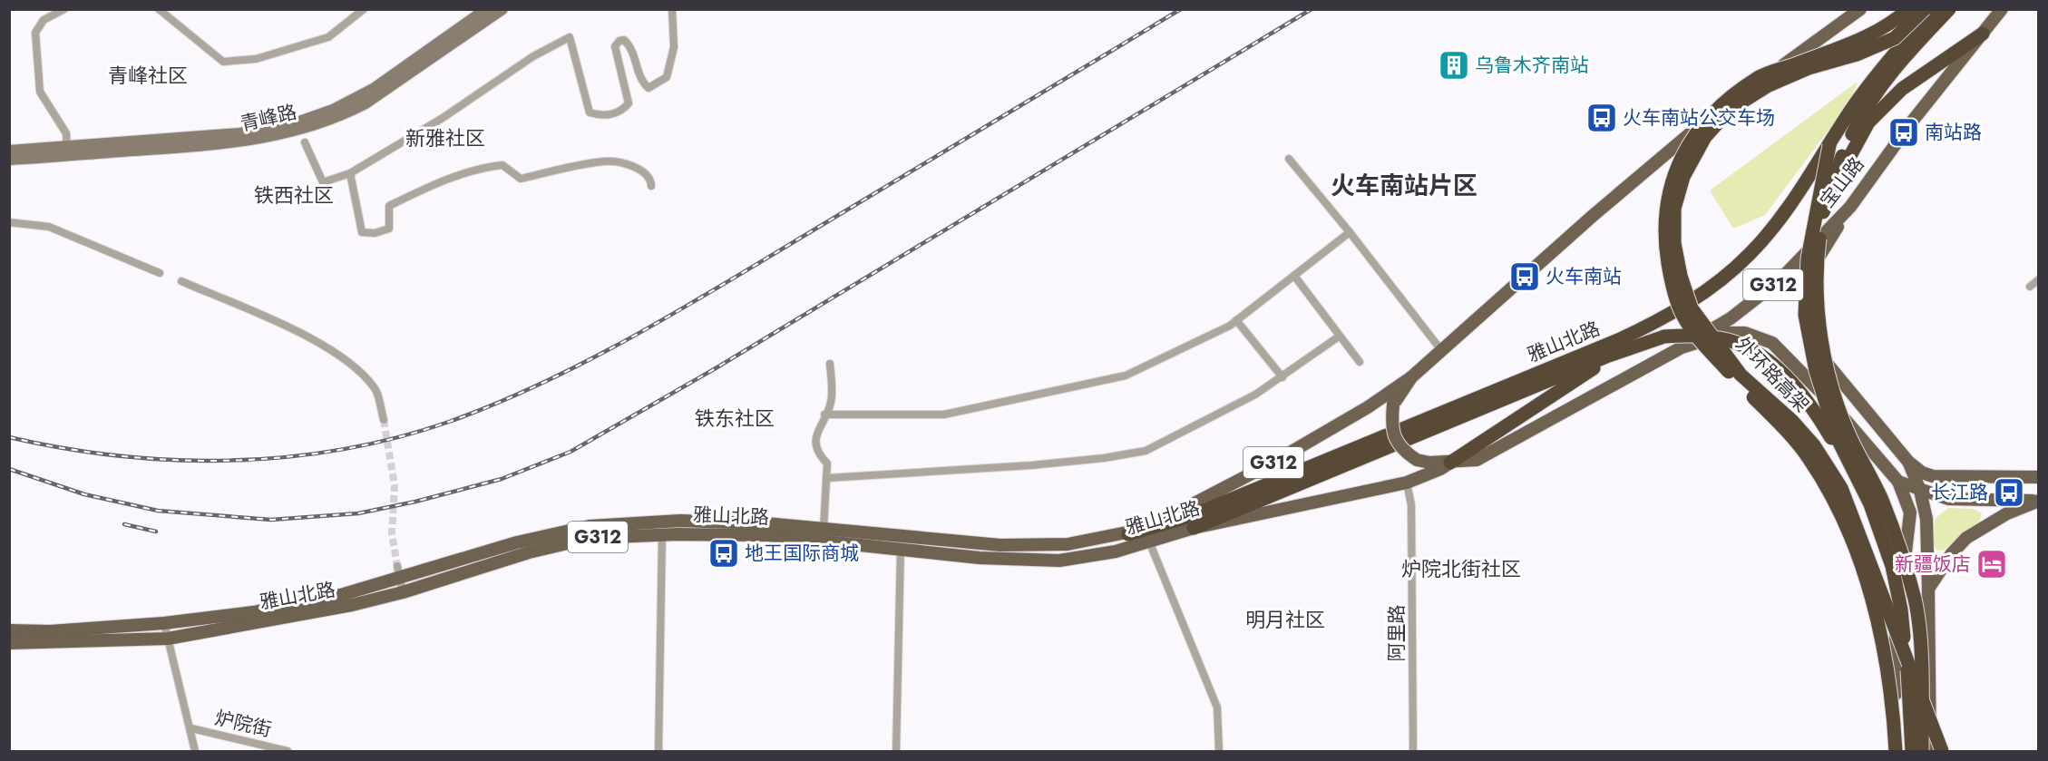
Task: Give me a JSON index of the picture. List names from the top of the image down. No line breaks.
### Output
{"streets":{"highway":["雅山北路","外环路高架"],"main road":["青峰路","宝山路","G312"],"street":["阿里路","炉院街"]},"crossings":[["宝山路","G312"],["G312","雅山北路"],["雅山北路","阿里路"]],"districts":["青峰社区","新雅社区","火车南站片区","铁西社区","铁东社区","炉院北街社区","明月社区"],"places":{"building":["乌鲁木齐南站"],"bus stop":["火车南站公交车场","南站路","火车南站","长江路","地王国际商城"],"hotel":["新疆饭店"]}}
